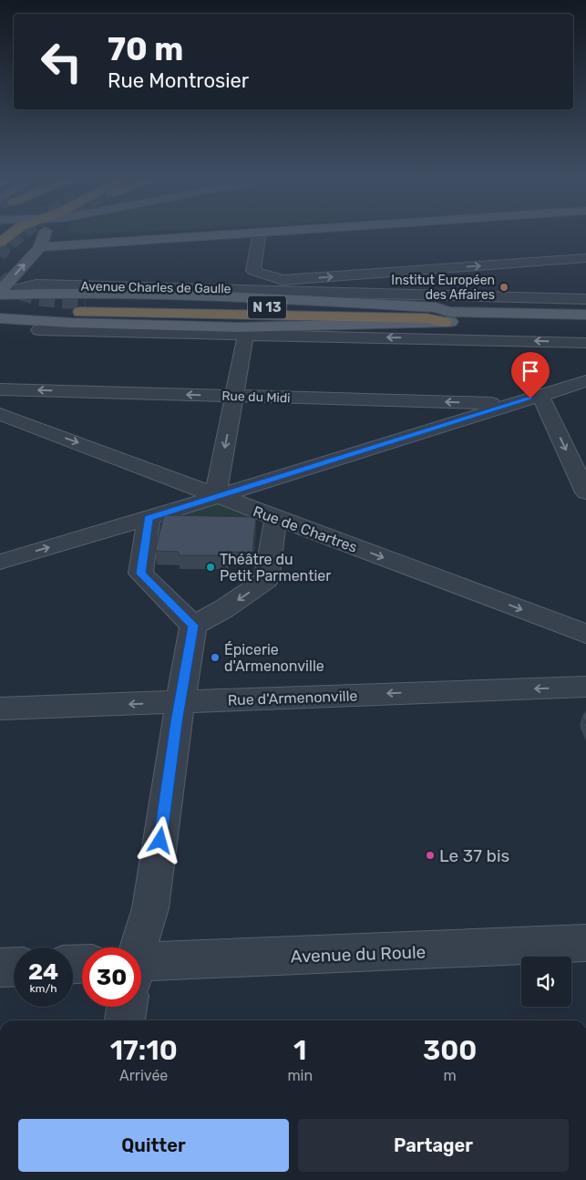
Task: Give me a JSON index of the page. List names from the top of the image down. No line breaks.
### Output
{"streets":{"highway":["N 13"],"main road":["Avenue Charles de Gaulle"],"street":["Rue du Midi","Rue de Chartres","Rue d'Armenonville","Avenue du Roule"]},"crossings":[["Avenue Charles de Gaulle","N 13"]],"one_way":["Rue de Chartres"],"places":["Institut Européen des Affaires","Théâtre du Petit Parmentier","Épicerie d'Armenonville","Le 37 bis"],"page":{"turn":["70 m","Rue Montrosier"],"speed":"24 km/h","limit":"30","eta":["17:10","Arrivée","1","min","300","m"],"buttons":["Quitter","Partager"]}}
